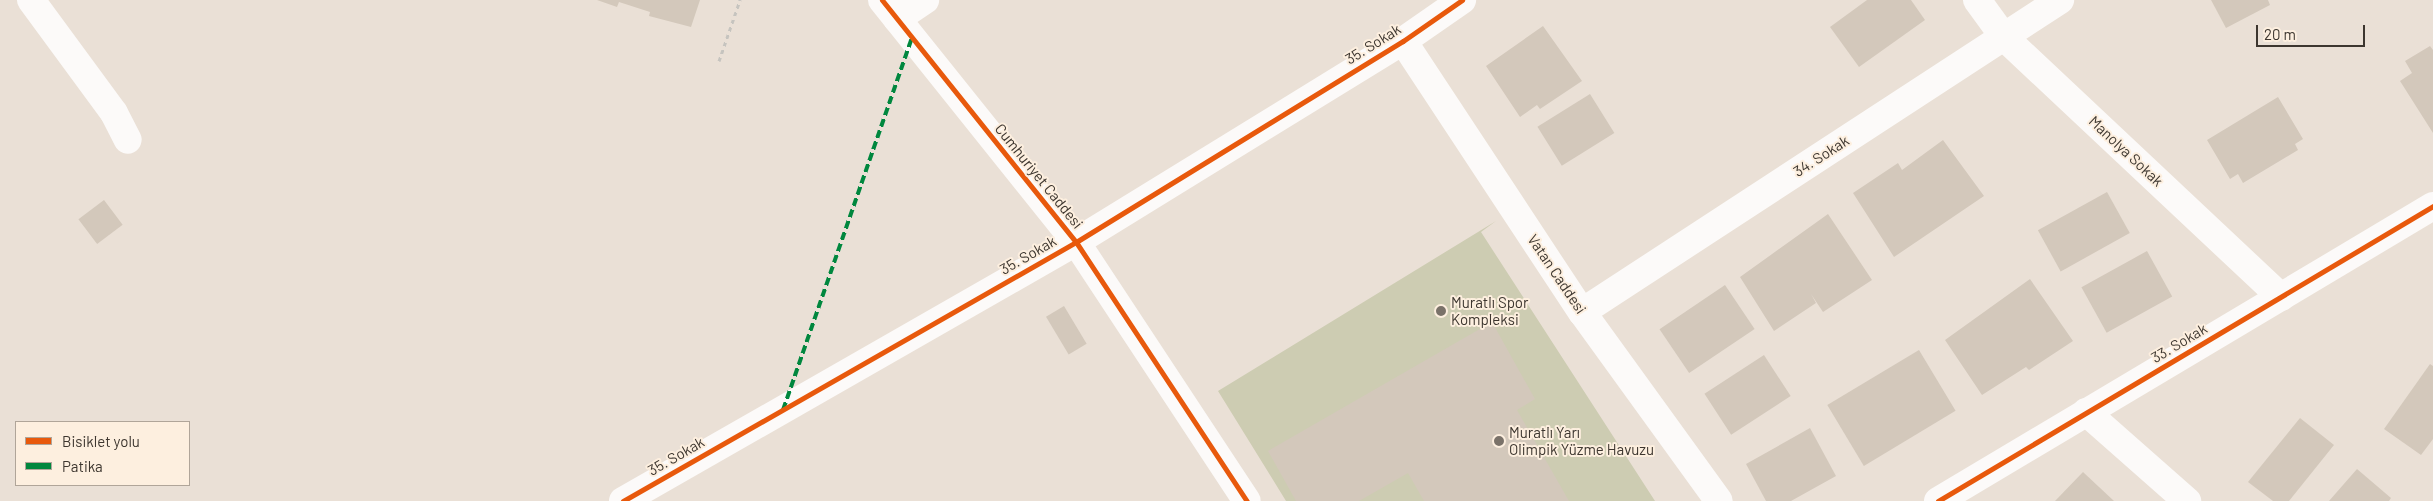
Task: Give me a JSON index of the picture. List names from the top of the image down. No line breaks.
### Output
{"streets":{"street":["35. Sokak","Manolya Sokak","34. Sokak","Cumhuriyet Caddesi","Vatan Caddesi","33. Sokak"]},"crossings":[["35. Sokak","Cumhuriyet Caddesi"],["35. Sokak","Vatan Caddesi"],["Manolya Sokak","34. Sokak"],["Manolya Sokak","33. Sokak"],["34. Sokak","Vatan Caddesi"]],"places":["Muratlı Spor Kompleksi","Muratlı Yarı Olimpik Yüzme Havuzu"],"legend":["Bisiklet yolu","Patika"],"scale_bar":"20 m"}
